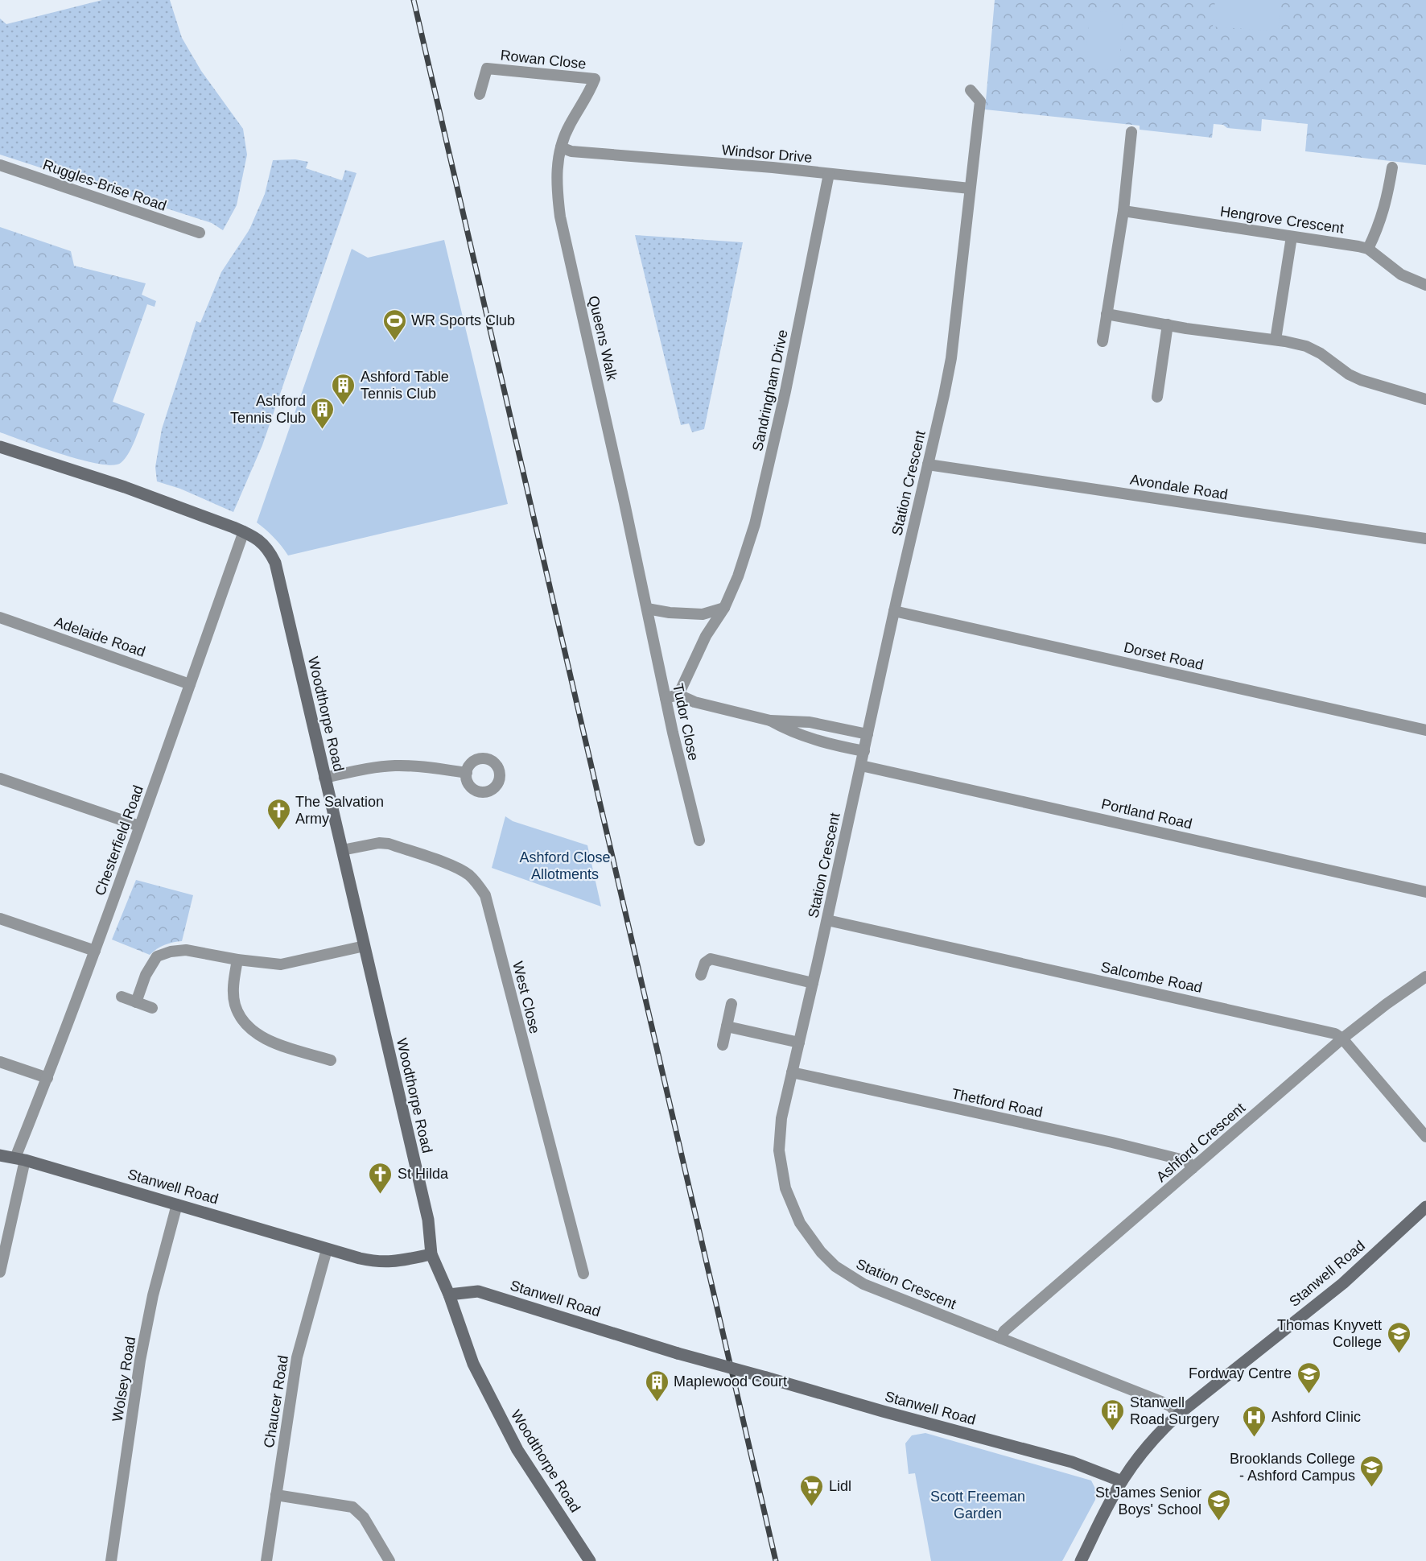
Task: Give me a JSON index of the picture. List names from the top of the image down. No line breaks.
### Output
{"streets":{"street":["Rowan Close","Windsor Drive","Ruggles-Brise Road","Hengrove Crescent","Queens Walk","Sandringham Drive","Station Crescent","Avondale Road","Adelaide Road","Dorset Road","Woodthorpe Road","Tudor Close","Portland Road","Chesterfield Road","Salcombe Road","West Close","Thetford Road","Ashford Crescent","Stanwell Road","Wolsey Road","Chaucer Road"]},"crossings":[["Rowan Close","Queens Walk"],["Windsor Drive","Queens Walk"],["Windsor Drive","Sandringham Drive"],["Windsor Drive","Station Crescent"],["Queens Walk","Tudor Close"],["Station Crescent","Avondale Road"],["Station Crescent","Dorset Road"],["Station Crescent","Portland Road"],["Station Crescent","Salcombe Road"],["Station Crescent","Thetford Road"],["Station Crescent","Ashford Crescent"],["Station Crescent","Stanwell Road"],["Adelaide Road","Chesterfield Road"],["Woodthorpe Road","Chesterfield Road"],["Woodthorpe Road","West Close"],["Woodthorpe Road","Stanwell Road"],["Chesterfield Road","Stanwell Road"],["Salcombe Road","Ashford Crescent"],["Thetford Road","Ashford Crescent"],["Stanwell Road","Wolsey Road"],["Stanwell Road","Chaucer Road"]],"parks":["Ashford Close Allotments","Scott Freeman Garden"],"places":{"sports":["WR Sports Club"],"building":["Ashford Table Tennis Club","Ashford Tennis Club","Maplewood Court","Stanwell Road Surgery"],"church":["The Salvation Army","St Hilda"],"school or university":["Thomas Knyvett College","Fordway Centre","Brooklands College - Ashford Campus","St James Senior Boys' School"],"hospital":["Ashford Clinic"],"supermarket":["Lidl"]}}
